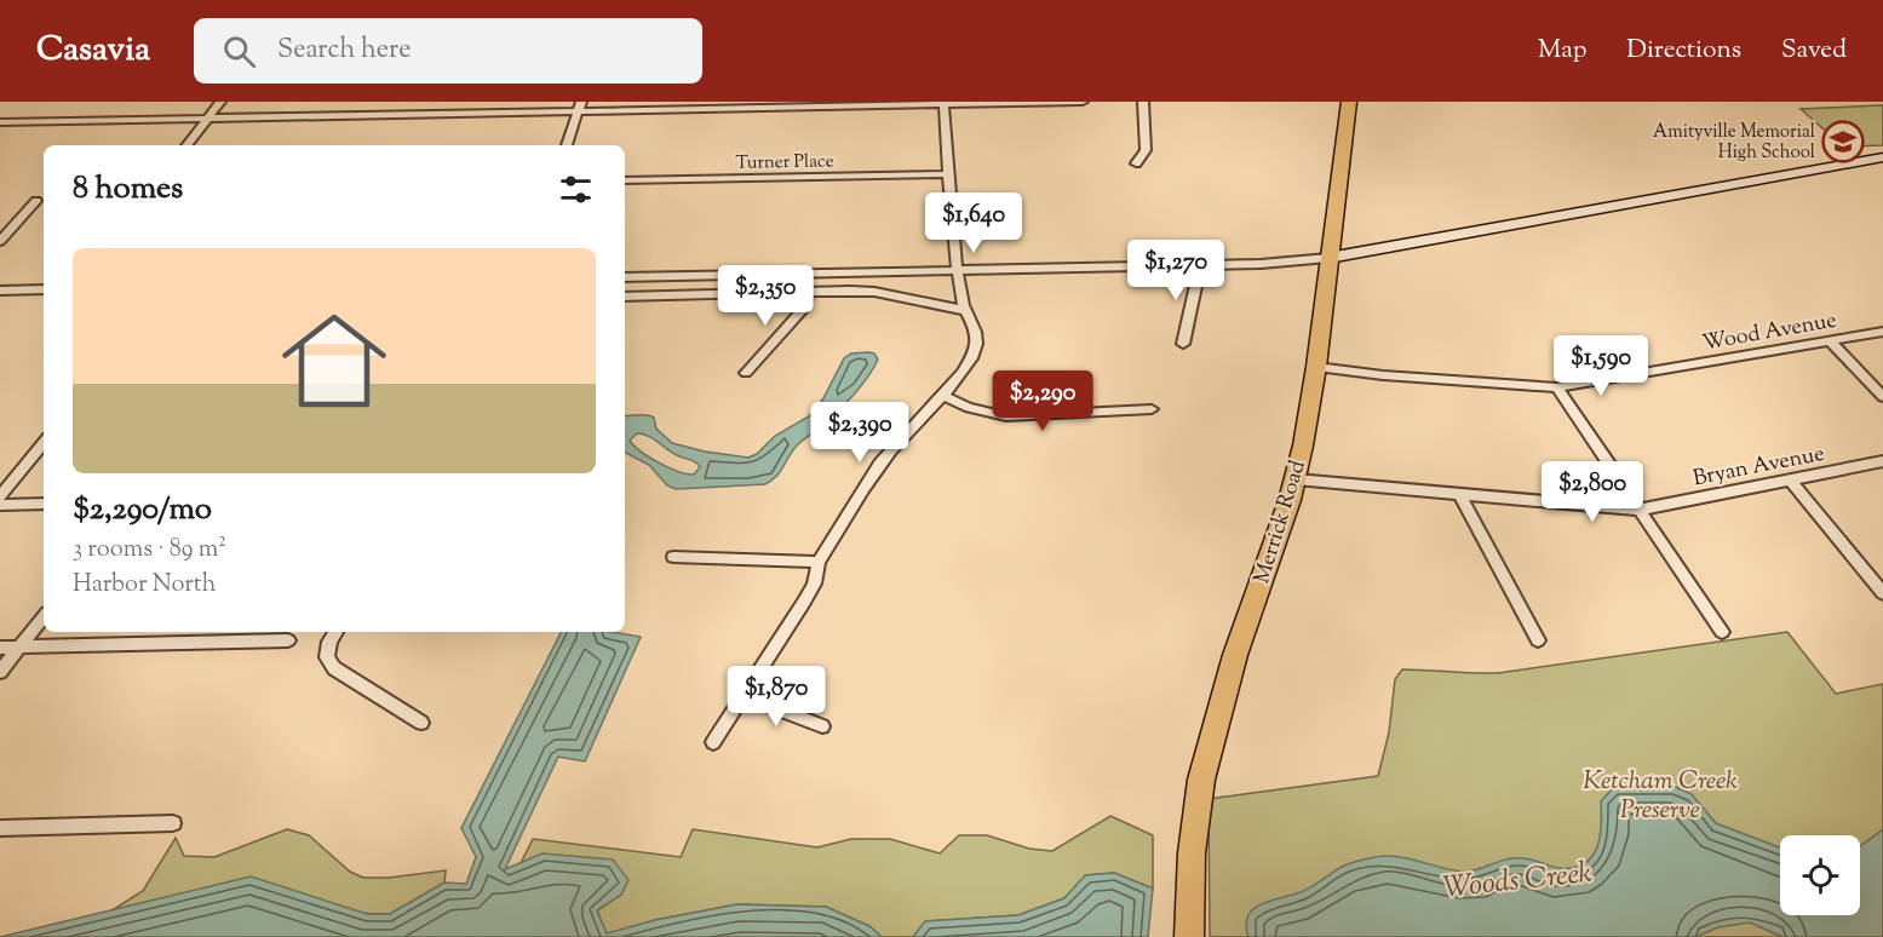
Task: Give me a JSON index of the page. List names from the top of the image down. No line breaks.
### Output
{"streets":{"main road":["Merrick Road"],"street":["Turner Place","Wood Avenue","Bryan Avenue"]},"crossings":[["Wood Avenue","Merrick Road"],["Bryan Avenue","Merrick Road"]],"water":["Woods Creek"],"parks":["Ketcham Creek Preserve"],"places":{"school or university":["Amityville Memorial High School"]},"page":{"header":"Casavia","search":"Search here","nav":["Map","Directions","Saved"],"heading":"8 homes","price":["$1,640","$1,270","$2,350","$1,590","$2,290","$2,390","$2,800","$1,870"],"list":[{"name":"$2,290/mo","note":"3 rooms · 89 m² · Harbor North"}]}}
